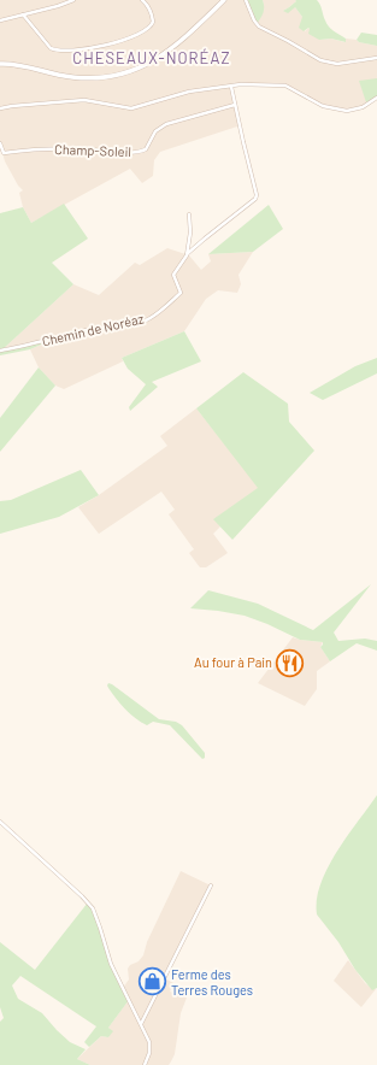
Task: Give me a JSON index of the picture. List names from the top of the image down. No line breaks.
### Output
{"streets":{"street":["Champ-Soleil","Chemin de Noréaz"]},"districts":["CHESEAUX-NORÉAZ"],"places":{"restaurant":["Au four à Pain"],"shop":["Ferme des Terres Rouges"]}}
